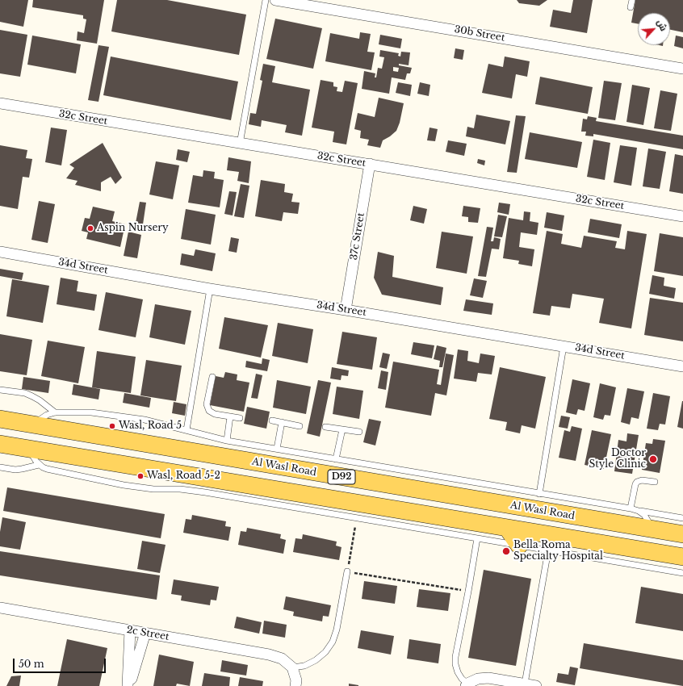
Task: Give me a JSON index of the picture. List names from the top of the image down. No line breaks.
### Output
{"streets":{"main road":["Al Wasl Road","D92"],"street":["30b Street","32c Street","37c Street","34d Street","2c Street"]},"crossings":[["32c Street","37c Street"],["37c Street","34d Street"]],"places":["Aspin Nursery","Wasl, Road 5","Doctor Style Clinic","Wasl, Road 5-2","Bella Roma Specialty Hospital"],"scale_bar":"50 m","north":"top right"}
